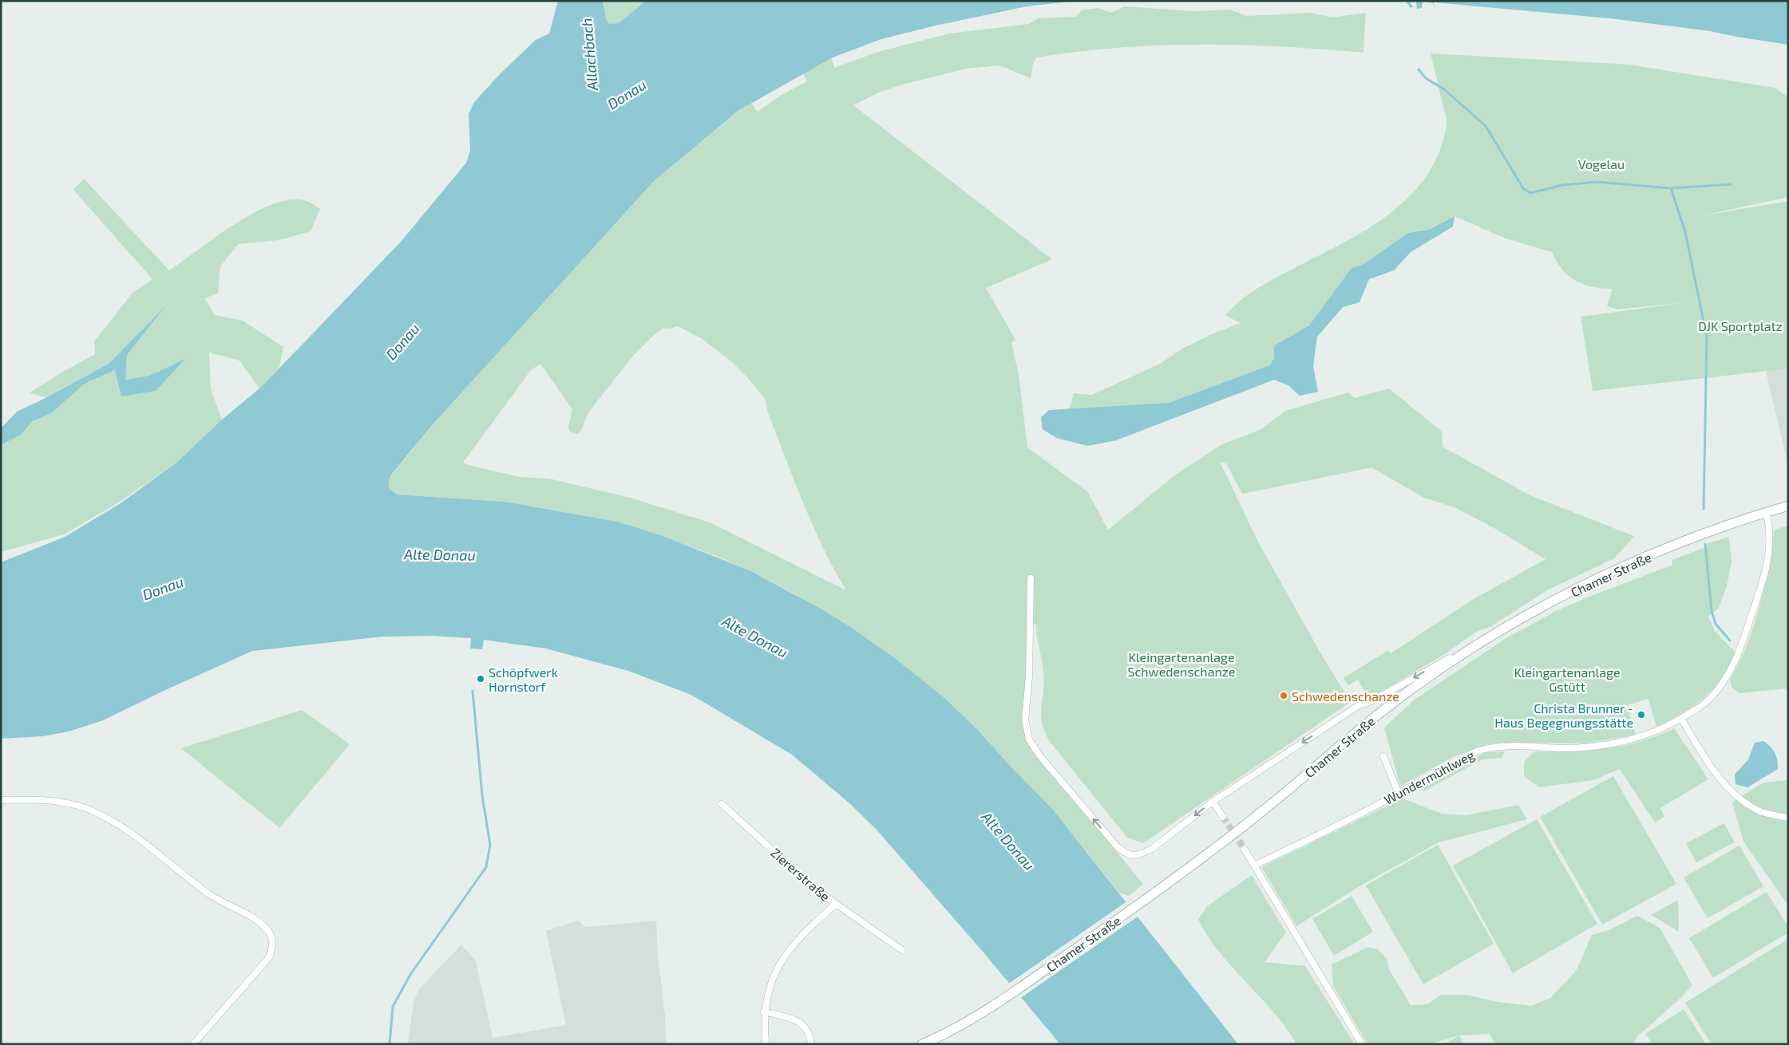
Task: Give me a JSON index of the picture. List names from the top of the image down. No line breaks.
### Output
{"streets":{"main road":["Chamer Straße"],"street":["Wundermühlweg","Ziererstraße"]},"crossings":[["Chamer Straße","Wundermühlweg"]],"water":["Allachbach","Donau","Alte Donau"],"parks":["Vogelau","DJK Sportplatz","Kleingartenanlage Schwedenschanze","Kleingartenanlage Gstütt"],"places":["Schöpfwerk Hornstorf","Schwedenschanze","Christa Brunner - Haus Begegnungsstätte"]}
